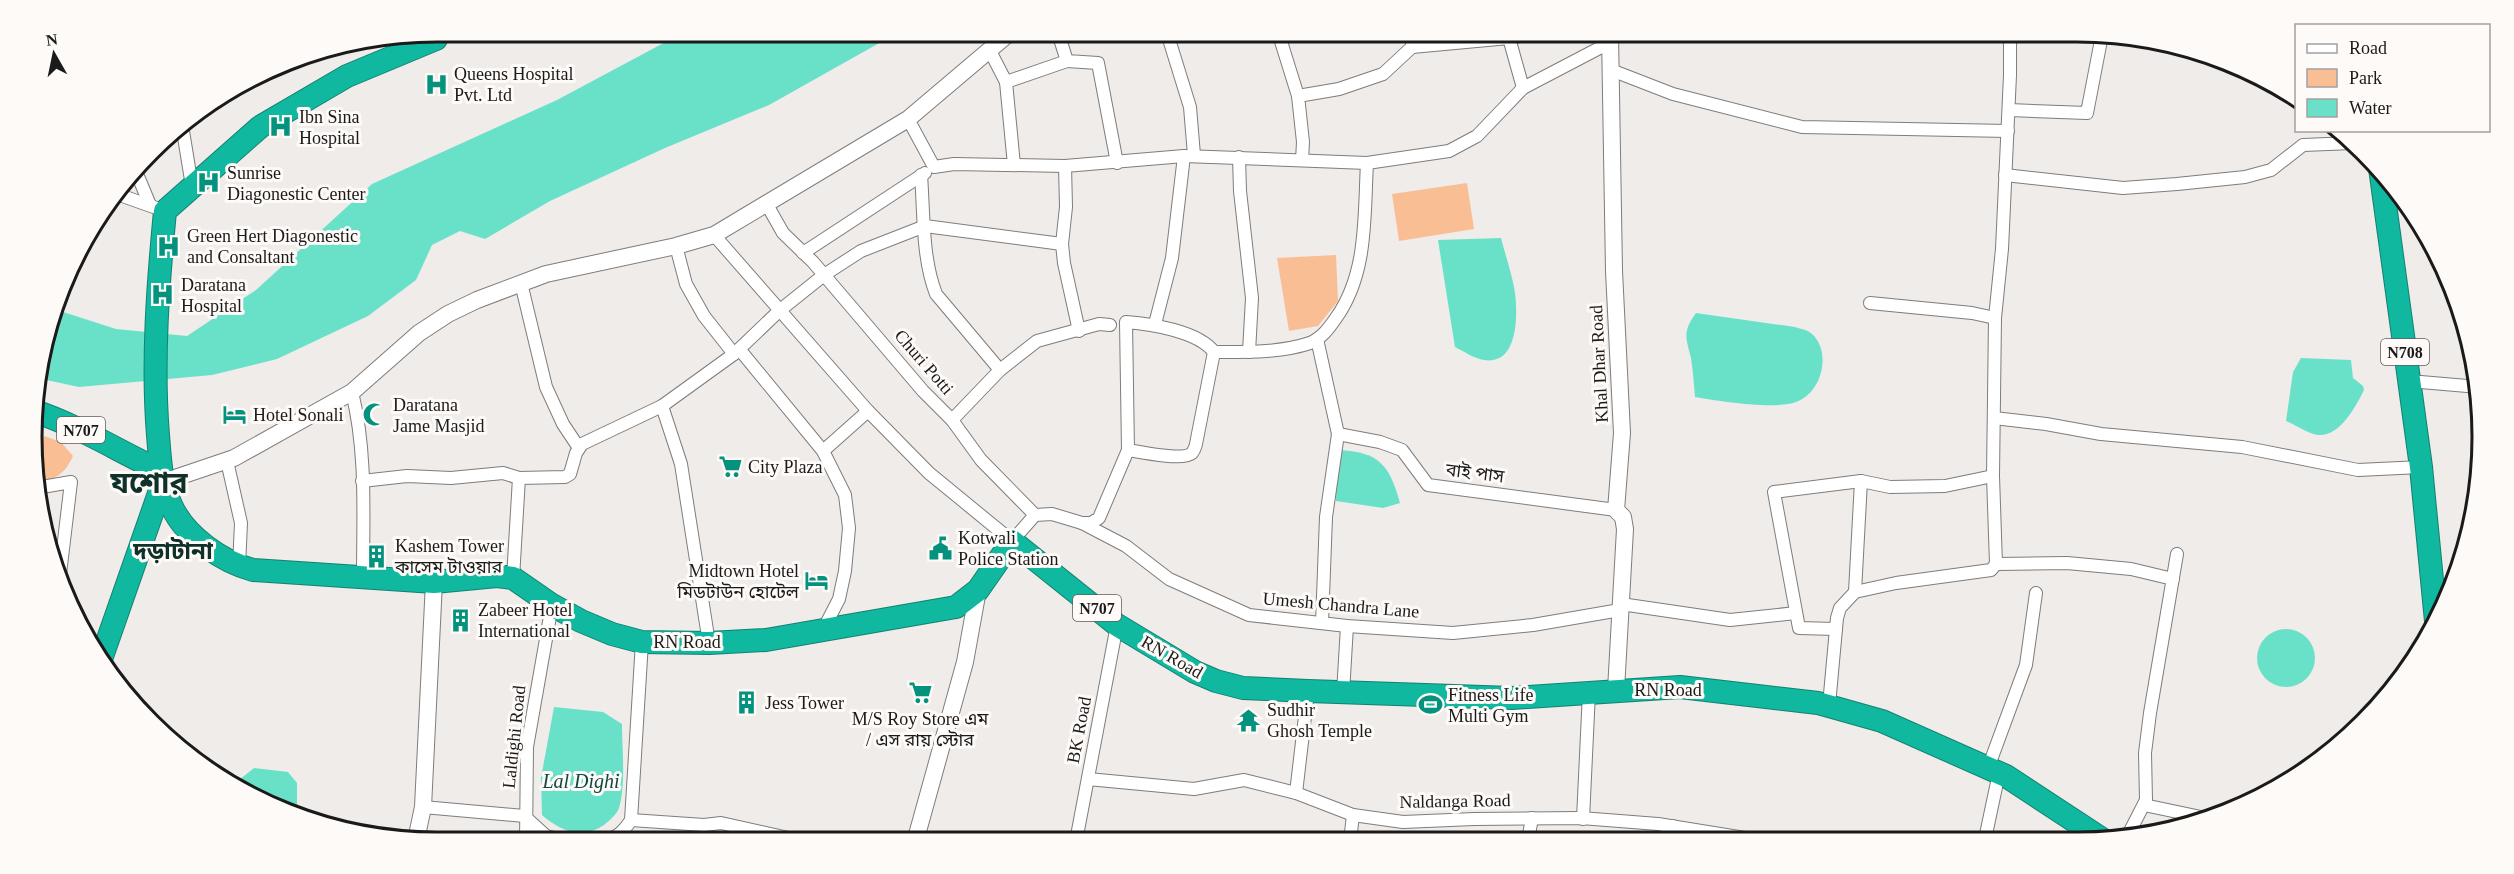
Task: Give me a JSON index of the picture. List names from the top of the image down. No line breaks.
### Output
{"streets":{"highway":["N708","N707","RN Road"],"street":["Churi Potti","Khal Dhar Road","বাই পাস","Umesh Chandra Lane","BK Road","Laldighi Road","Naldanga Road"]},"crossings":[["Churi Potti","Umesh Chandra Lane"],["Khal Dhar Road","বাই পাস"],["Khal Dhar Road","Umesh Chandra Lane"],["Khal Dhar Road","RN Road"],["RN Road","BK Road"],["RN Road","Laldighi Road"],["BK Road","Naldanga Road"]],"districts":["যশোর","দড়াটানা"],"water":["Lal Dighi"],"places":{"hospital":["Queens Hospital Pvt. Ltd","Ibn Sina Hospital","Sunrise Diagonestic Center","Green Hert Diagonestic and Consaltant","Daratana Hospital"],"hotel":["Hotel Sonali","Midtown Hotel মিডটাউন হোটেল"],"mosque":["Daratana Jame Masjid"],"supermarket":["City Plaza","M/S Roy Store এম / এস রায় স্টোর"],"public building":["Kotwali Police Station"],"building":["Kashem Tower কাসেম টাওয়ার","Zabeer Hotel International","Jess Tower"],"sports":["Fitness Life Multi Gym"],"temple":["Sudhir Ghosh Temple"]},"legend":["Road","Park","Water"],"north":"top"}
